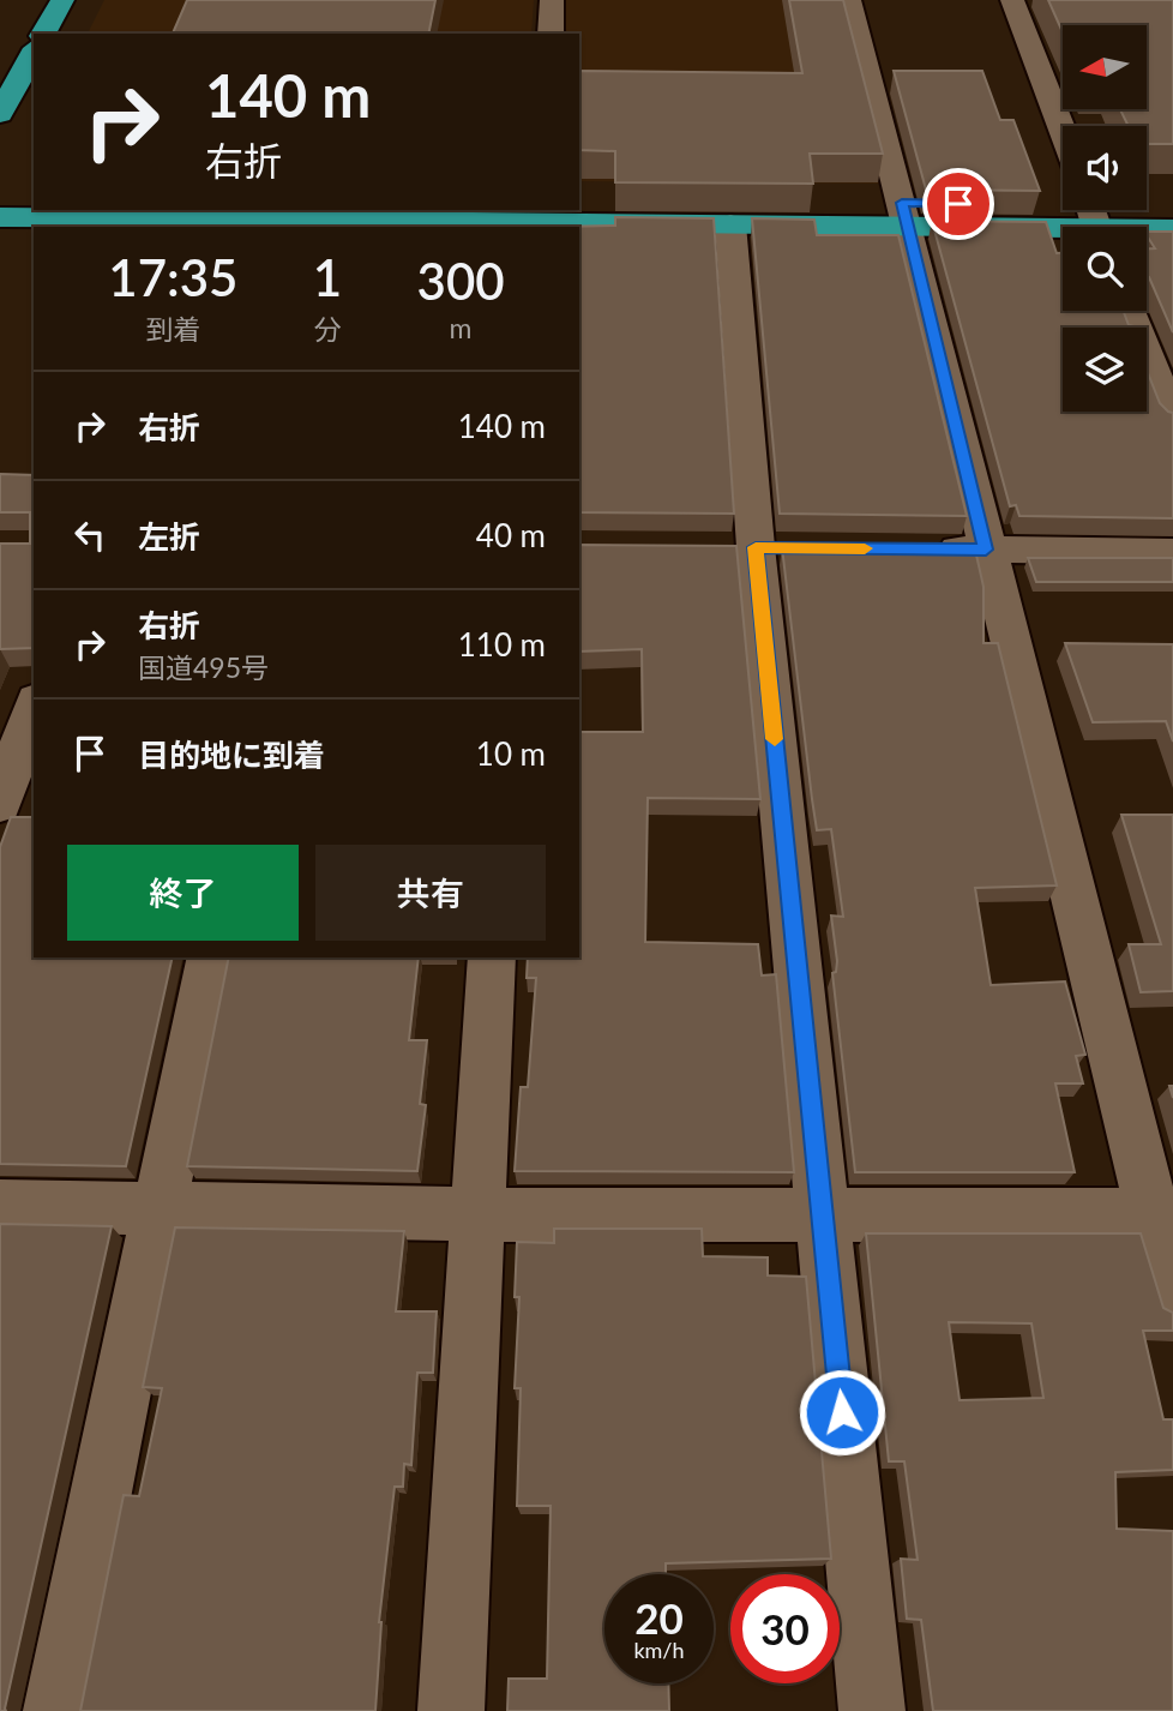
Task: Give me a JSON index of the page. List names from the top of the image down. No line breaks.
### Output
{"north":"left","page":{"turn":["140 m","右折"],"eta":["17:35","到着","1","分","300","m"],"list":[{"name":"右折","value":"140 m"},{"name":"左折","value":"40 m"},{"name":"右折","note":"国道495号","value":"110 m"},{"name":"目的地に到着","value":"10 m"}],"buttons":["終了","共有"],"speed":"20 km/h","limit":"30"}}
